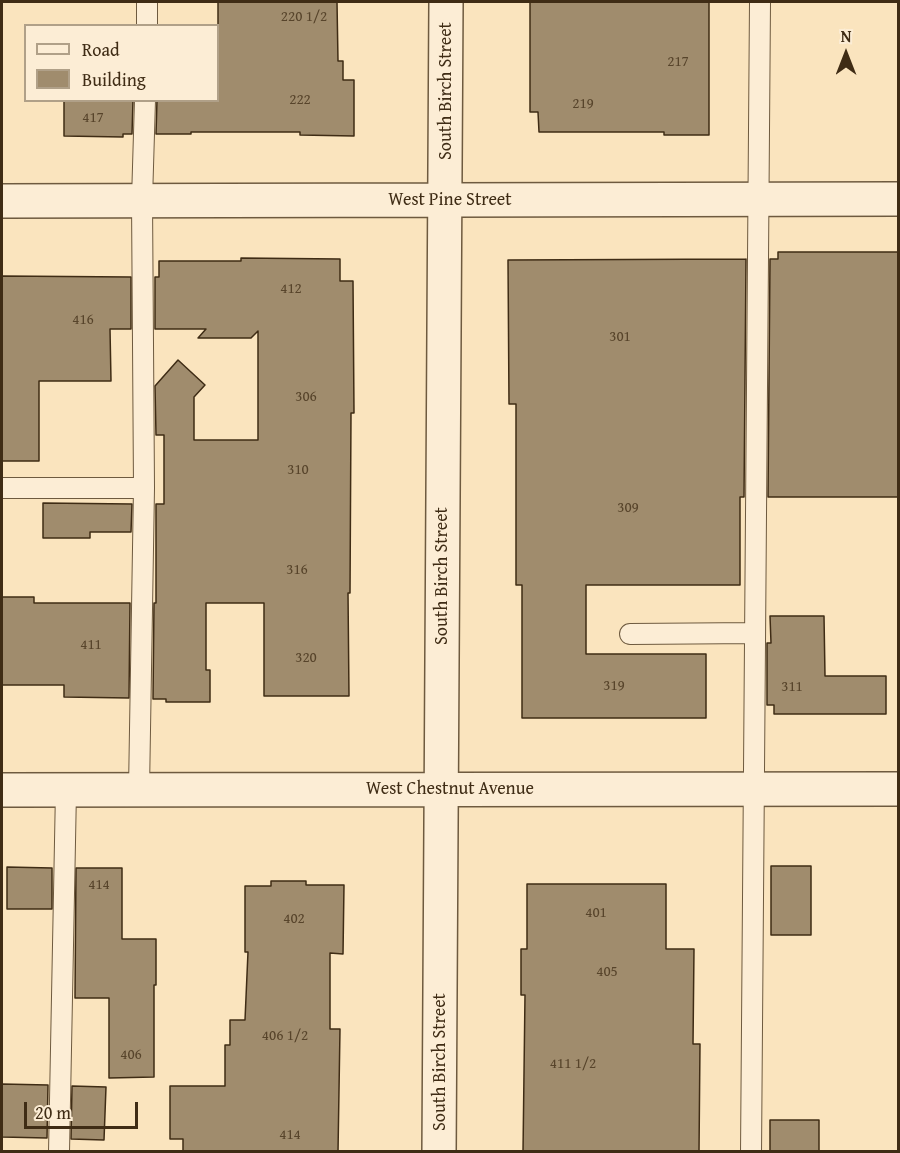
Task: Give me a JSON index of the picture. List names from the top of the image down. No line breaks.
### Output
{"streets":{"street":["South Birch Street","West Pine Street","West Chestnut Avenue"]},"crossings":[["South Birch Street","West Pine Street"],["South Birch Street","West Chestnut Avenue"]],"house_numbers":["220 1/2","217","222","219","417","412","416","301","306","310","309","316","411","320","319","311","414","401","402","405","406 1/2","406","411 1/2","414"],"legend":["Road","Building"],"scale_bar":"20 m","north":"top"}
